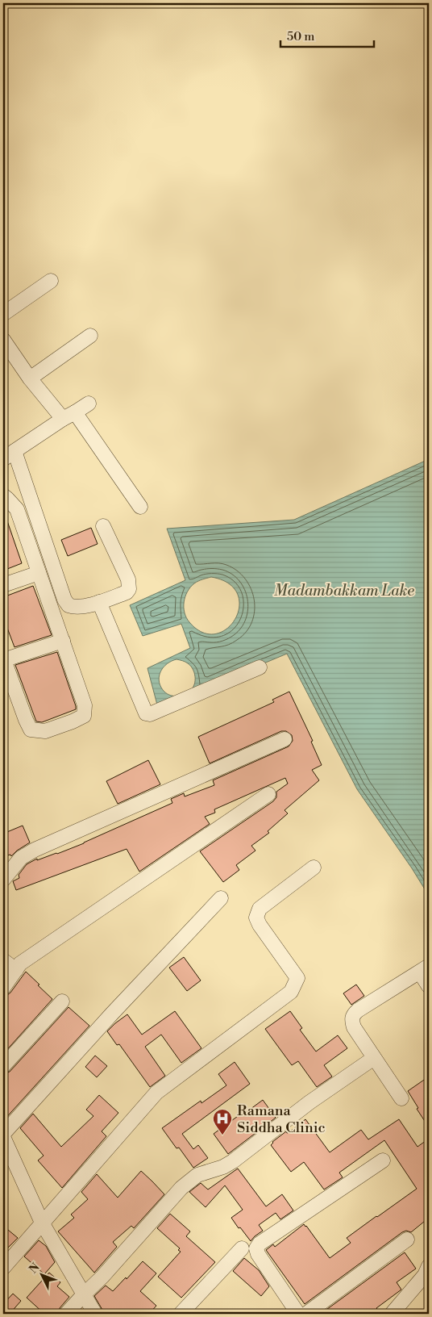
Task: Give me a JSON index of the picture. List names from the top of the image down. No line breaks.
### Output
{"water":["Madambakkam Lake"],"places":{"hospital":["Ramana Siddha Clinic"]},"scale_bar":"50 m","north":"top left"}
